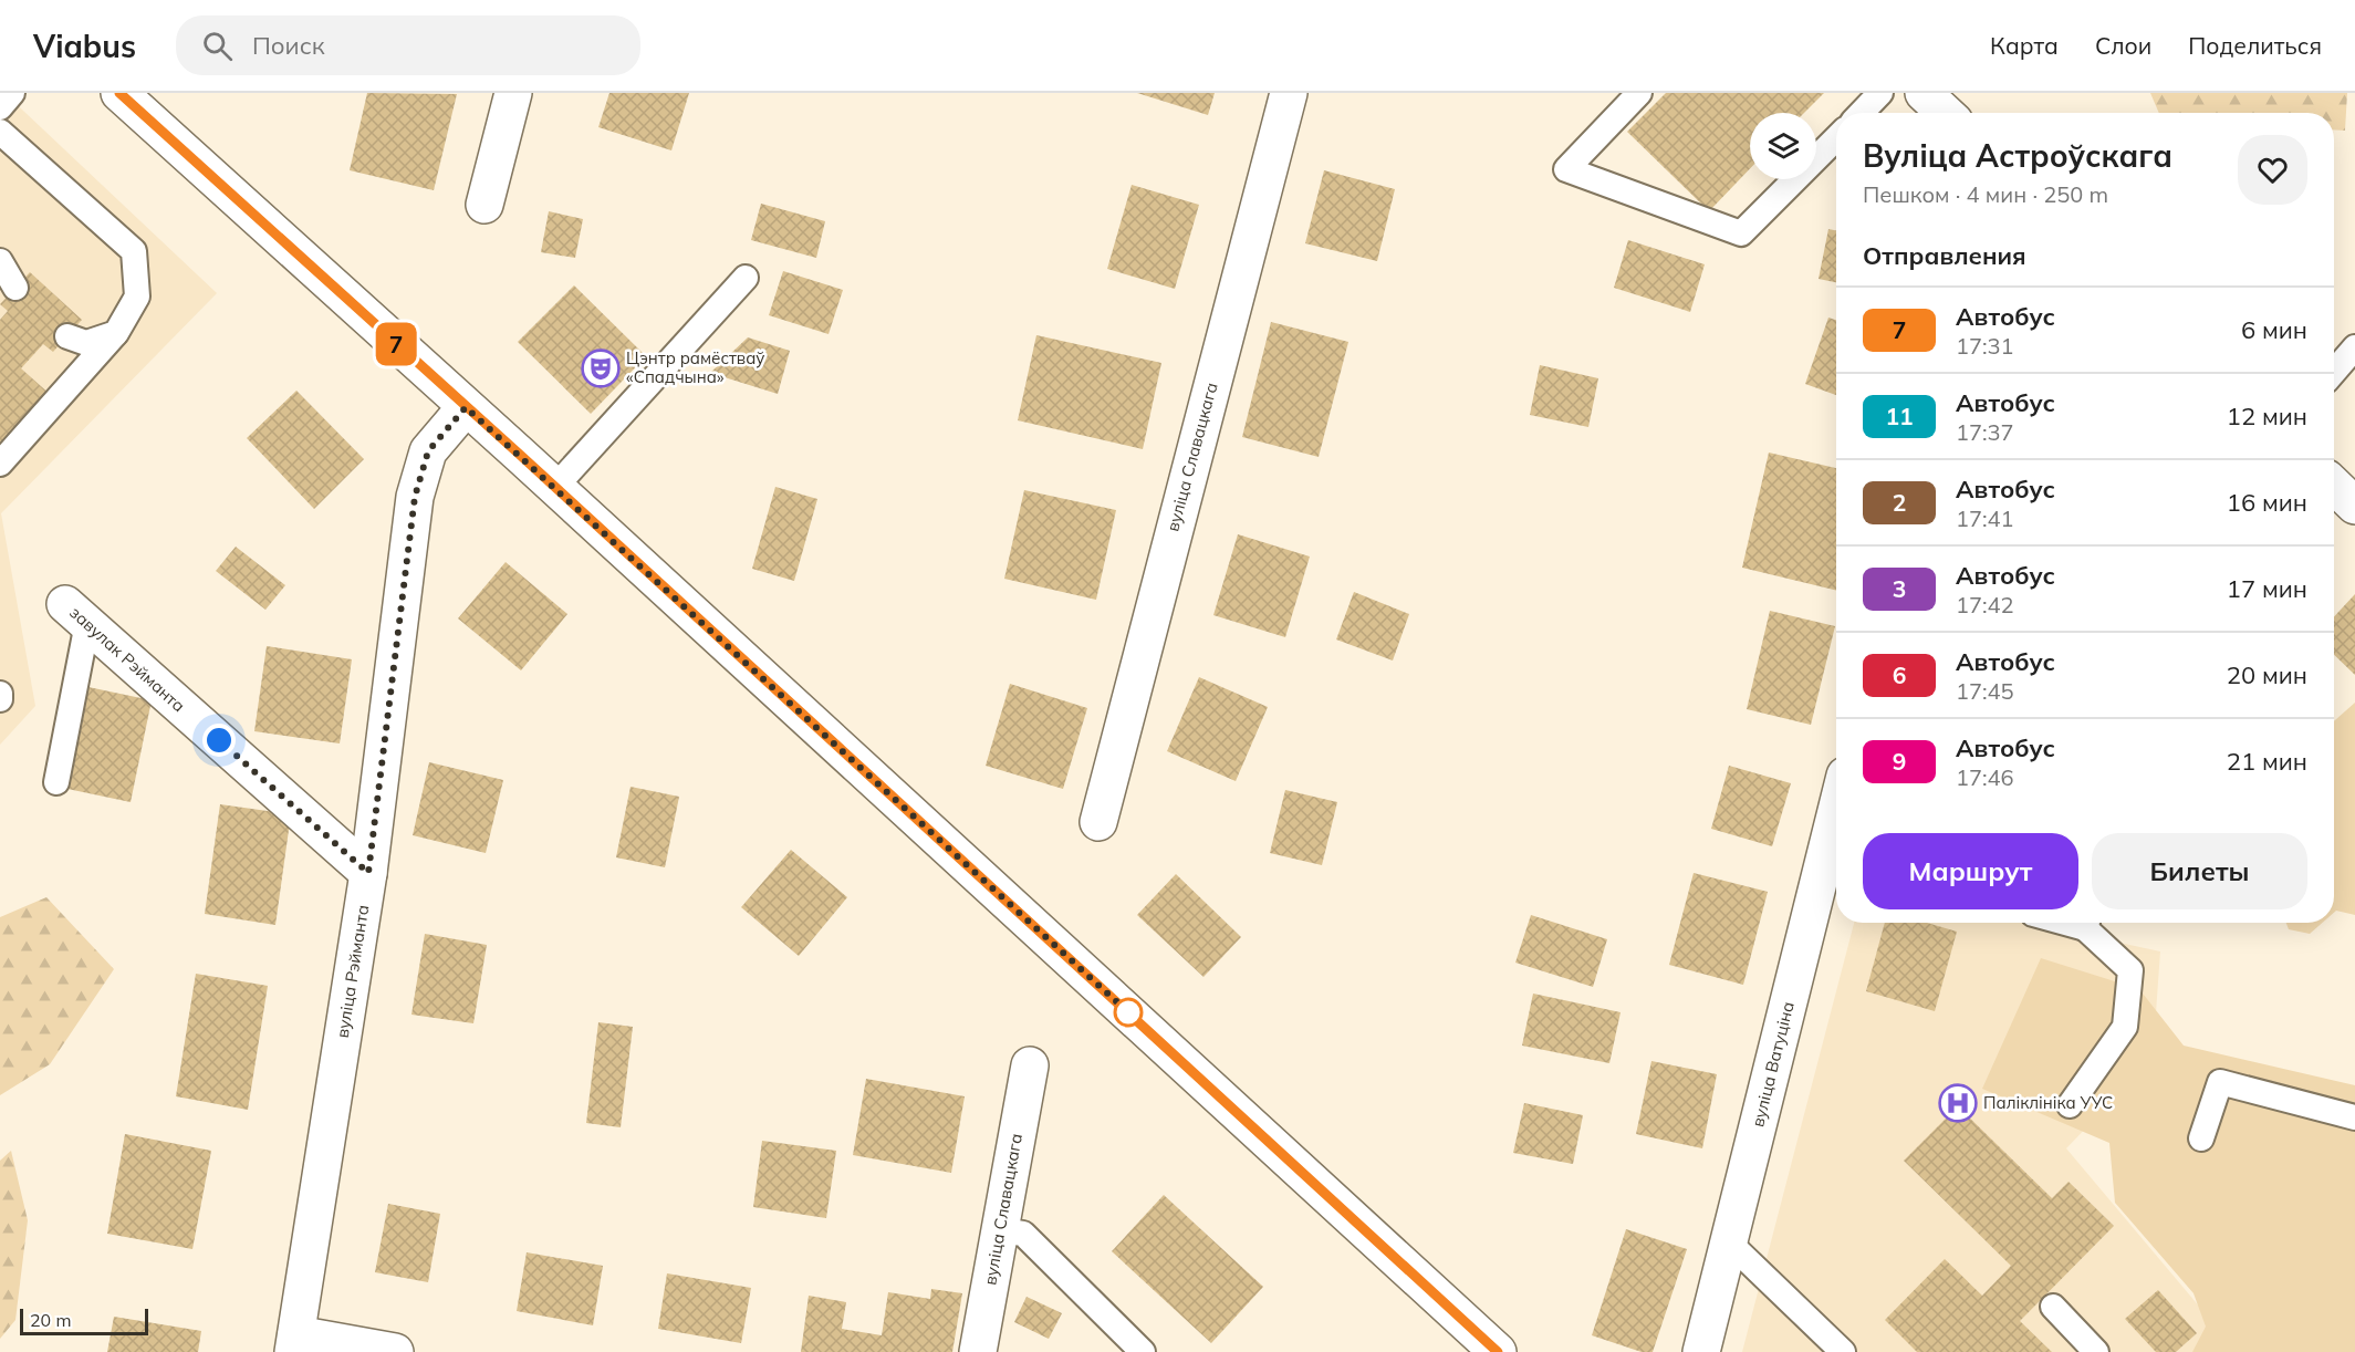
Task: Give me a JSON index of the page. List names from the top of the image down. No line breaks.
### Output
{"streets":{"street":["вуліца Славацкага","завулак Рэйманта","вуліца Рэйманта","вуліца Ватуціна"]},"crossings":[["завулак Рэйманта","вуліца Рэйманта"]],"places":{"theatre":["Цэнтр рамёстваў «Спадчына»"],"hospital":["Паліклініка УУС"]},"lines":["bus line 7"],"scale_bar":"20 m","page":{"header":"Viabus","search":"Поиск","nav":["Карта","Слои","Поделиться"],"on_map":"7","heading":[["Вуліца Астроўскага","Пешком · 4 мин · 250 m"],"Отправления"],"list":[{"mark":"7","name":"Автобус","note":"17:31","value":"6 мин"},{"mark":"11","name":"Автобус","note":"17:37","value":"12 мин"},{"mark":"2","name":"Автобус","note":"17:41","value":"16 мин"},{"mark":"3","name":"Автобус","note":"17:42","value":"17 мин"},{"mark":"6","name":"Автобус","note":"17:45","value":"20 мин"},{"mark":"9","name":"Автобус","note":"17:46","value":"21 мин"}],"buttons":["Маршрут","Билеты"],"scale":"20 m"}}
